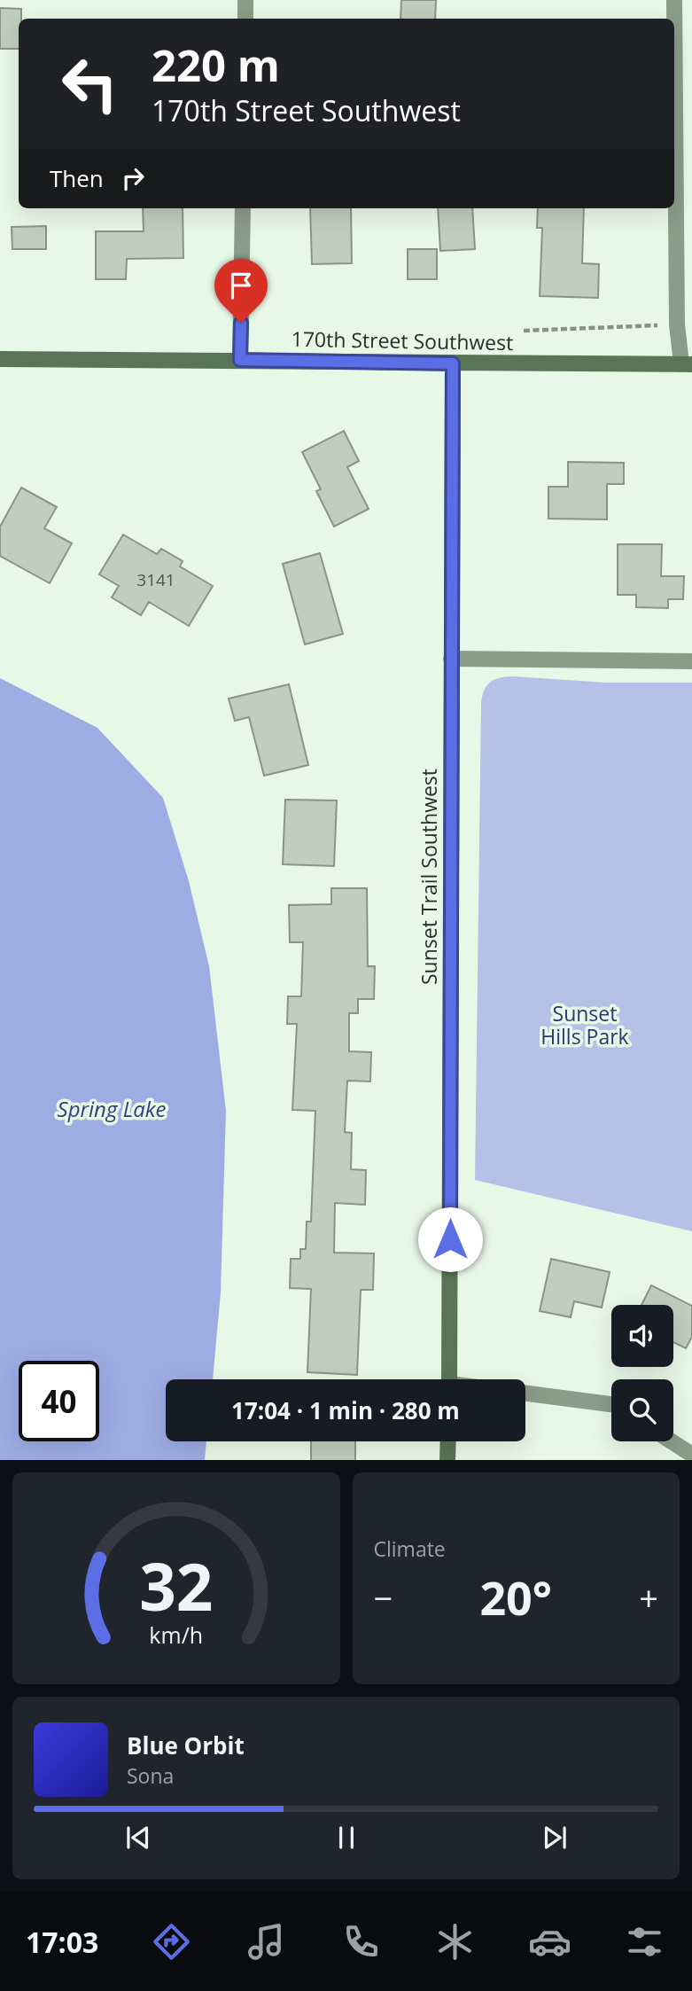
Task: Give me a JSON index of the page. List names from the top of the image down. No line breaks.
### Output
{"streets":{"street":["170th Street Southwest","Sunset Trail Southwest"]},"crossings":[["170th Street Southwest","Sunset Trail Southwest"]],"water":["Spring Lake"],"parks":["Sunset Hills Park"],"house_numbers":["3141"],"page":{"turn":["220 m","170th Street Southwest"],"then":"Then","limit":"40","trip":"17:04 · 1 min · 280 m","tile":"Climate","heat":["−","20°","+"],"song":["Blue Orbit","Sona"],"tabs":"17:03","gauge":["32","km/h"]}}
